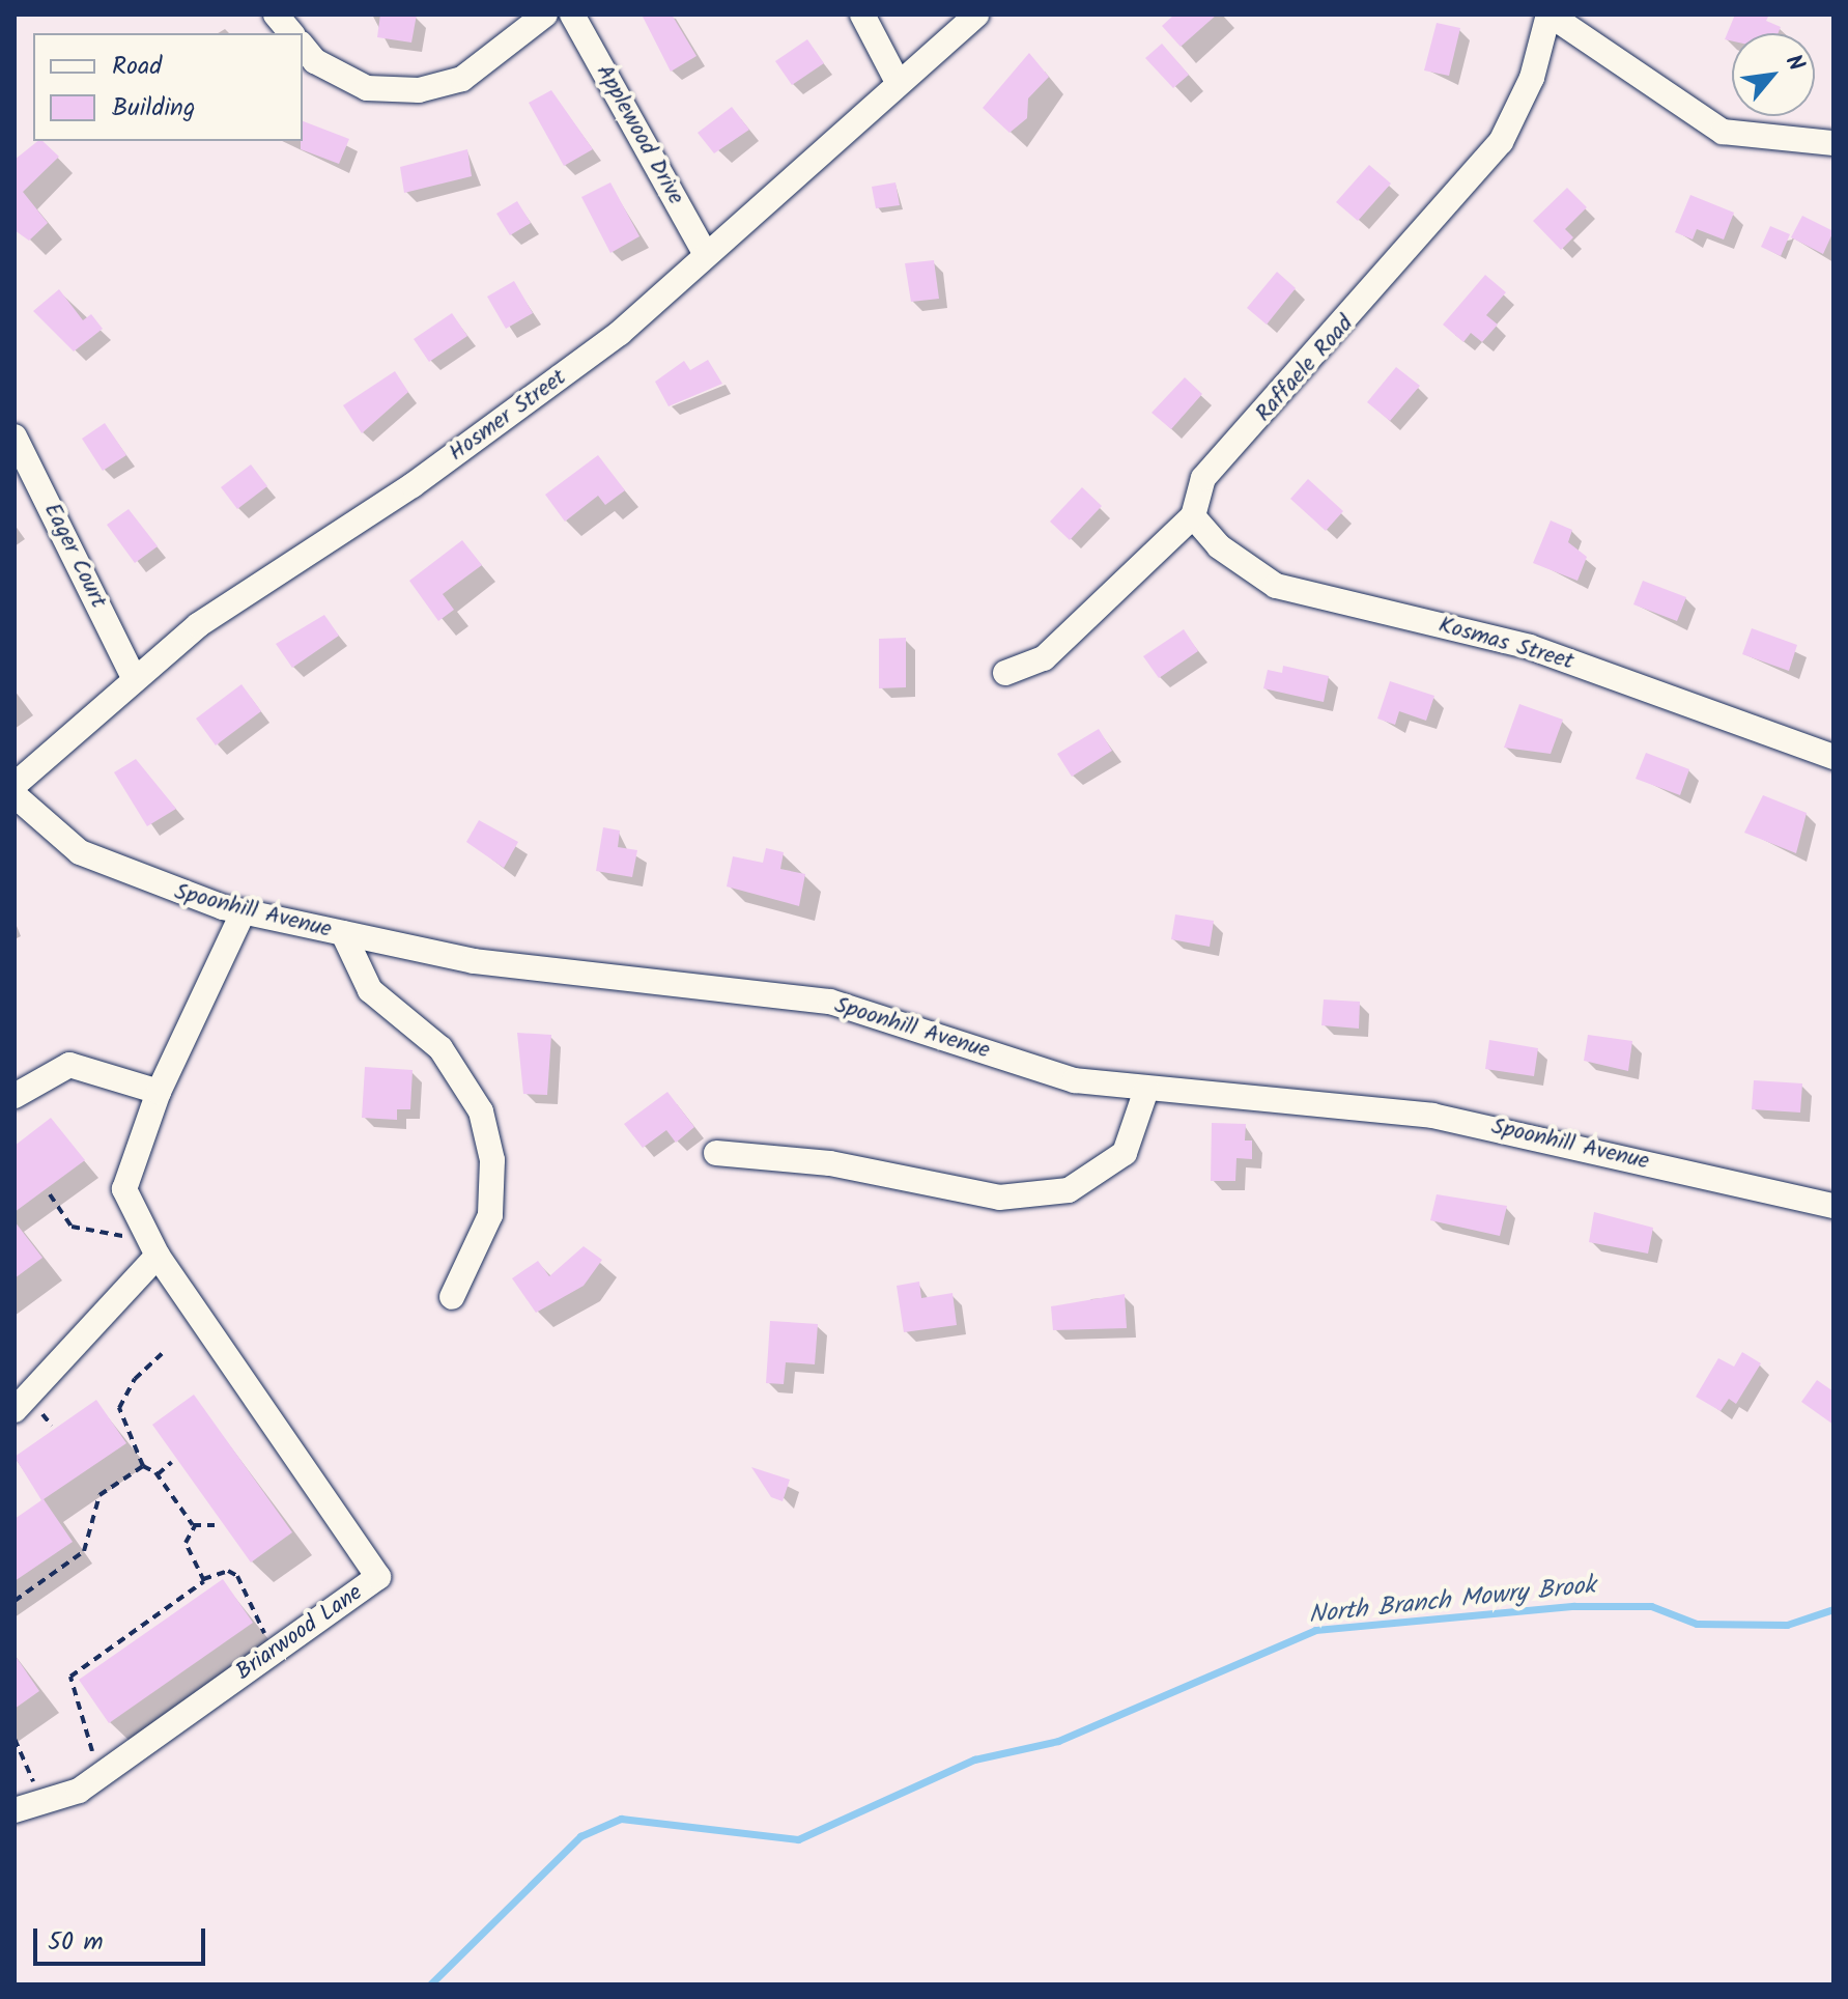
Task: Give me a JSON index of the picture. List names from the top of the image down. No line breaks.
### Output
{"streets":{"street":["Applewood Drive","Raffaele Road","Hosmer Street","Eager Court","Kosmas Street","Spoonhill Avenue","Briarwood Lane"]},"crossings":[["Applewood Drive","Hosmer Street"],["Raffaele Road","Kosmas Street"],["Hosmer Street","Eager Court"],["Spoonhill Avenue","Briarwood Lane"]],"water":["North Branch Mowry Brook"],"legend":["Road","Building"],"scale_bar":"50 m","north":"top right"}
